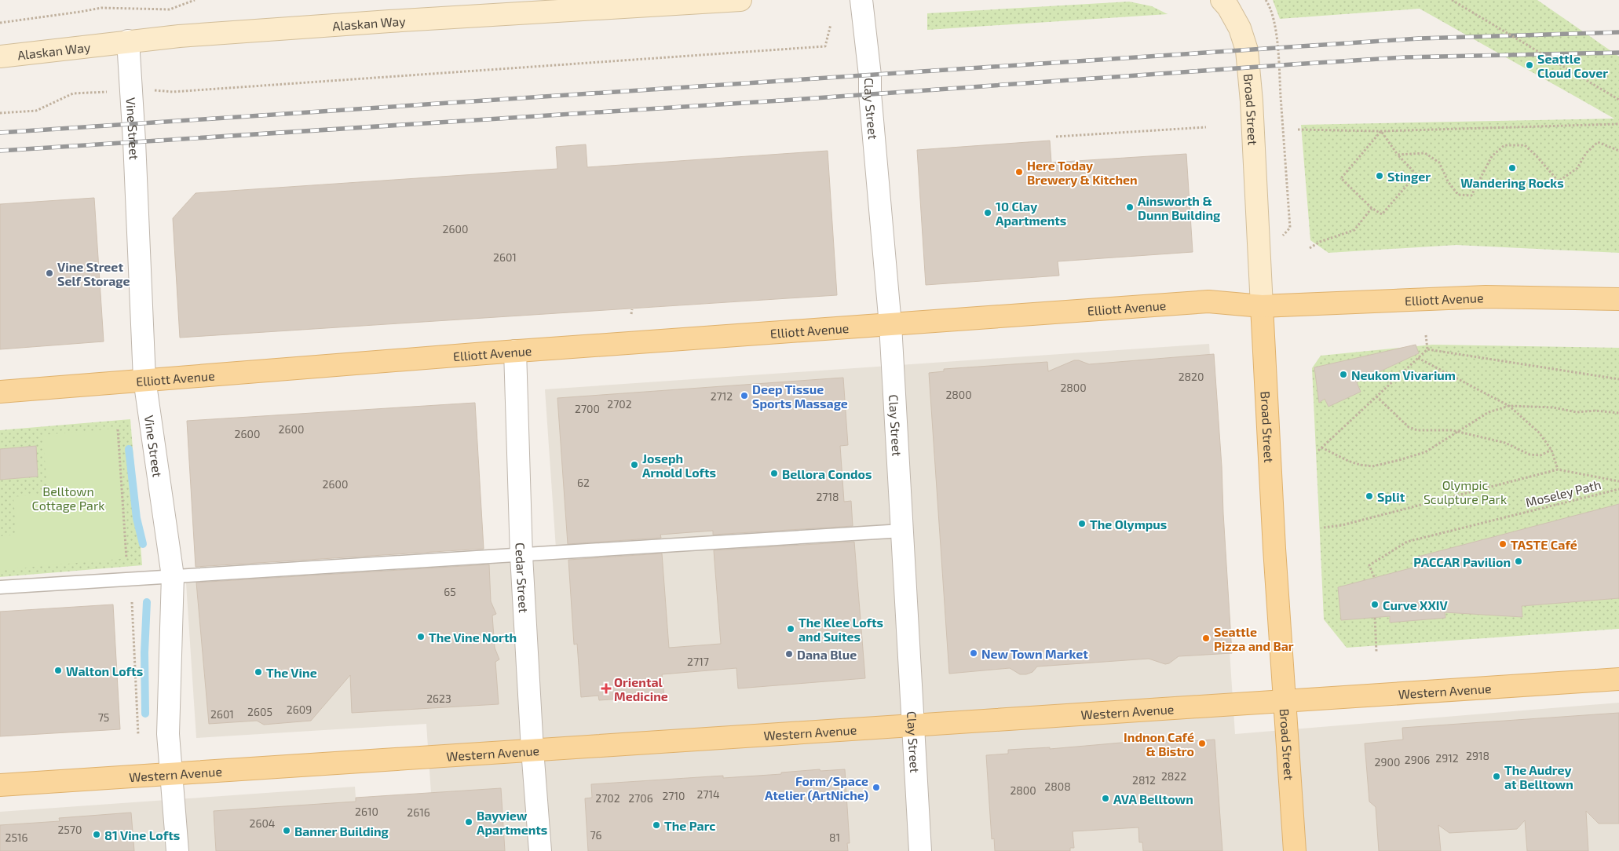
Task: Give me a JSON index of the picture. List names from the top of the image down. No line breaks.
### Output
{"streets":{"main road":["Alaskan Way","Broad Street","Elliott Avenue","Western Avenue"],"street":["Clay Street","Vine Street","Cedar Street"],"path":["Moseley Path"]},"crossings":[["Alaskan Way","Vine Street"],["Clay Street","Elliott Avenue"],["Clay Street","Western Avenue"],["Broad Street","Elliott Avenue"],["Broad Street","Western Avenue"],["Vine Street","Elliott Avenue"],["Vine Street","Western Avenue"],["Elliott Avenue","Cedar Street"],["Cedar Street","Western Avenue"]],"parks":["Olympic Sculpture Park","Belltown Cottage Park"],"places":{"other":["Seattle Cloud Cover","Wandering Rocks","Here Today Brewery & Kitchen","Stinger","Ainsworth & Dunn Building","10 Clay Apartments","Vine Street Self Storage","Neukom Vivarium","Deep Tissue Sports Massage","Joseph Arnold Lofts","Bellora Condos","Split","The Olympus","TASTE Café","PACCAR Pavilion","Curve XXIV","The Klee Lofts and Suites","The Vine North","Seattle Pizza and Bar","New Town Market","Dana Blue","Walton Lofts","The Vine","Indnon Café & Bistro","The Audrey at Belltown","Form/Space Atelier (ArtNiche)","AVA Belltown","Bayview Apartments","The Parc","Banner Building","81 Vine Lofts"],"health":["Oriental Medicine"]},"house_numbers":["2600","2601","2820","2800","2800","2712","2702","2700","2600","2600","62","2600","2718","65","2717","2623","2609","2605","2601","75","2918","2912","2906","2900","2822","2812","2808","2800","2714","2710","2702","2706","2610","2616","2604","2570","76","2516","81"]}
